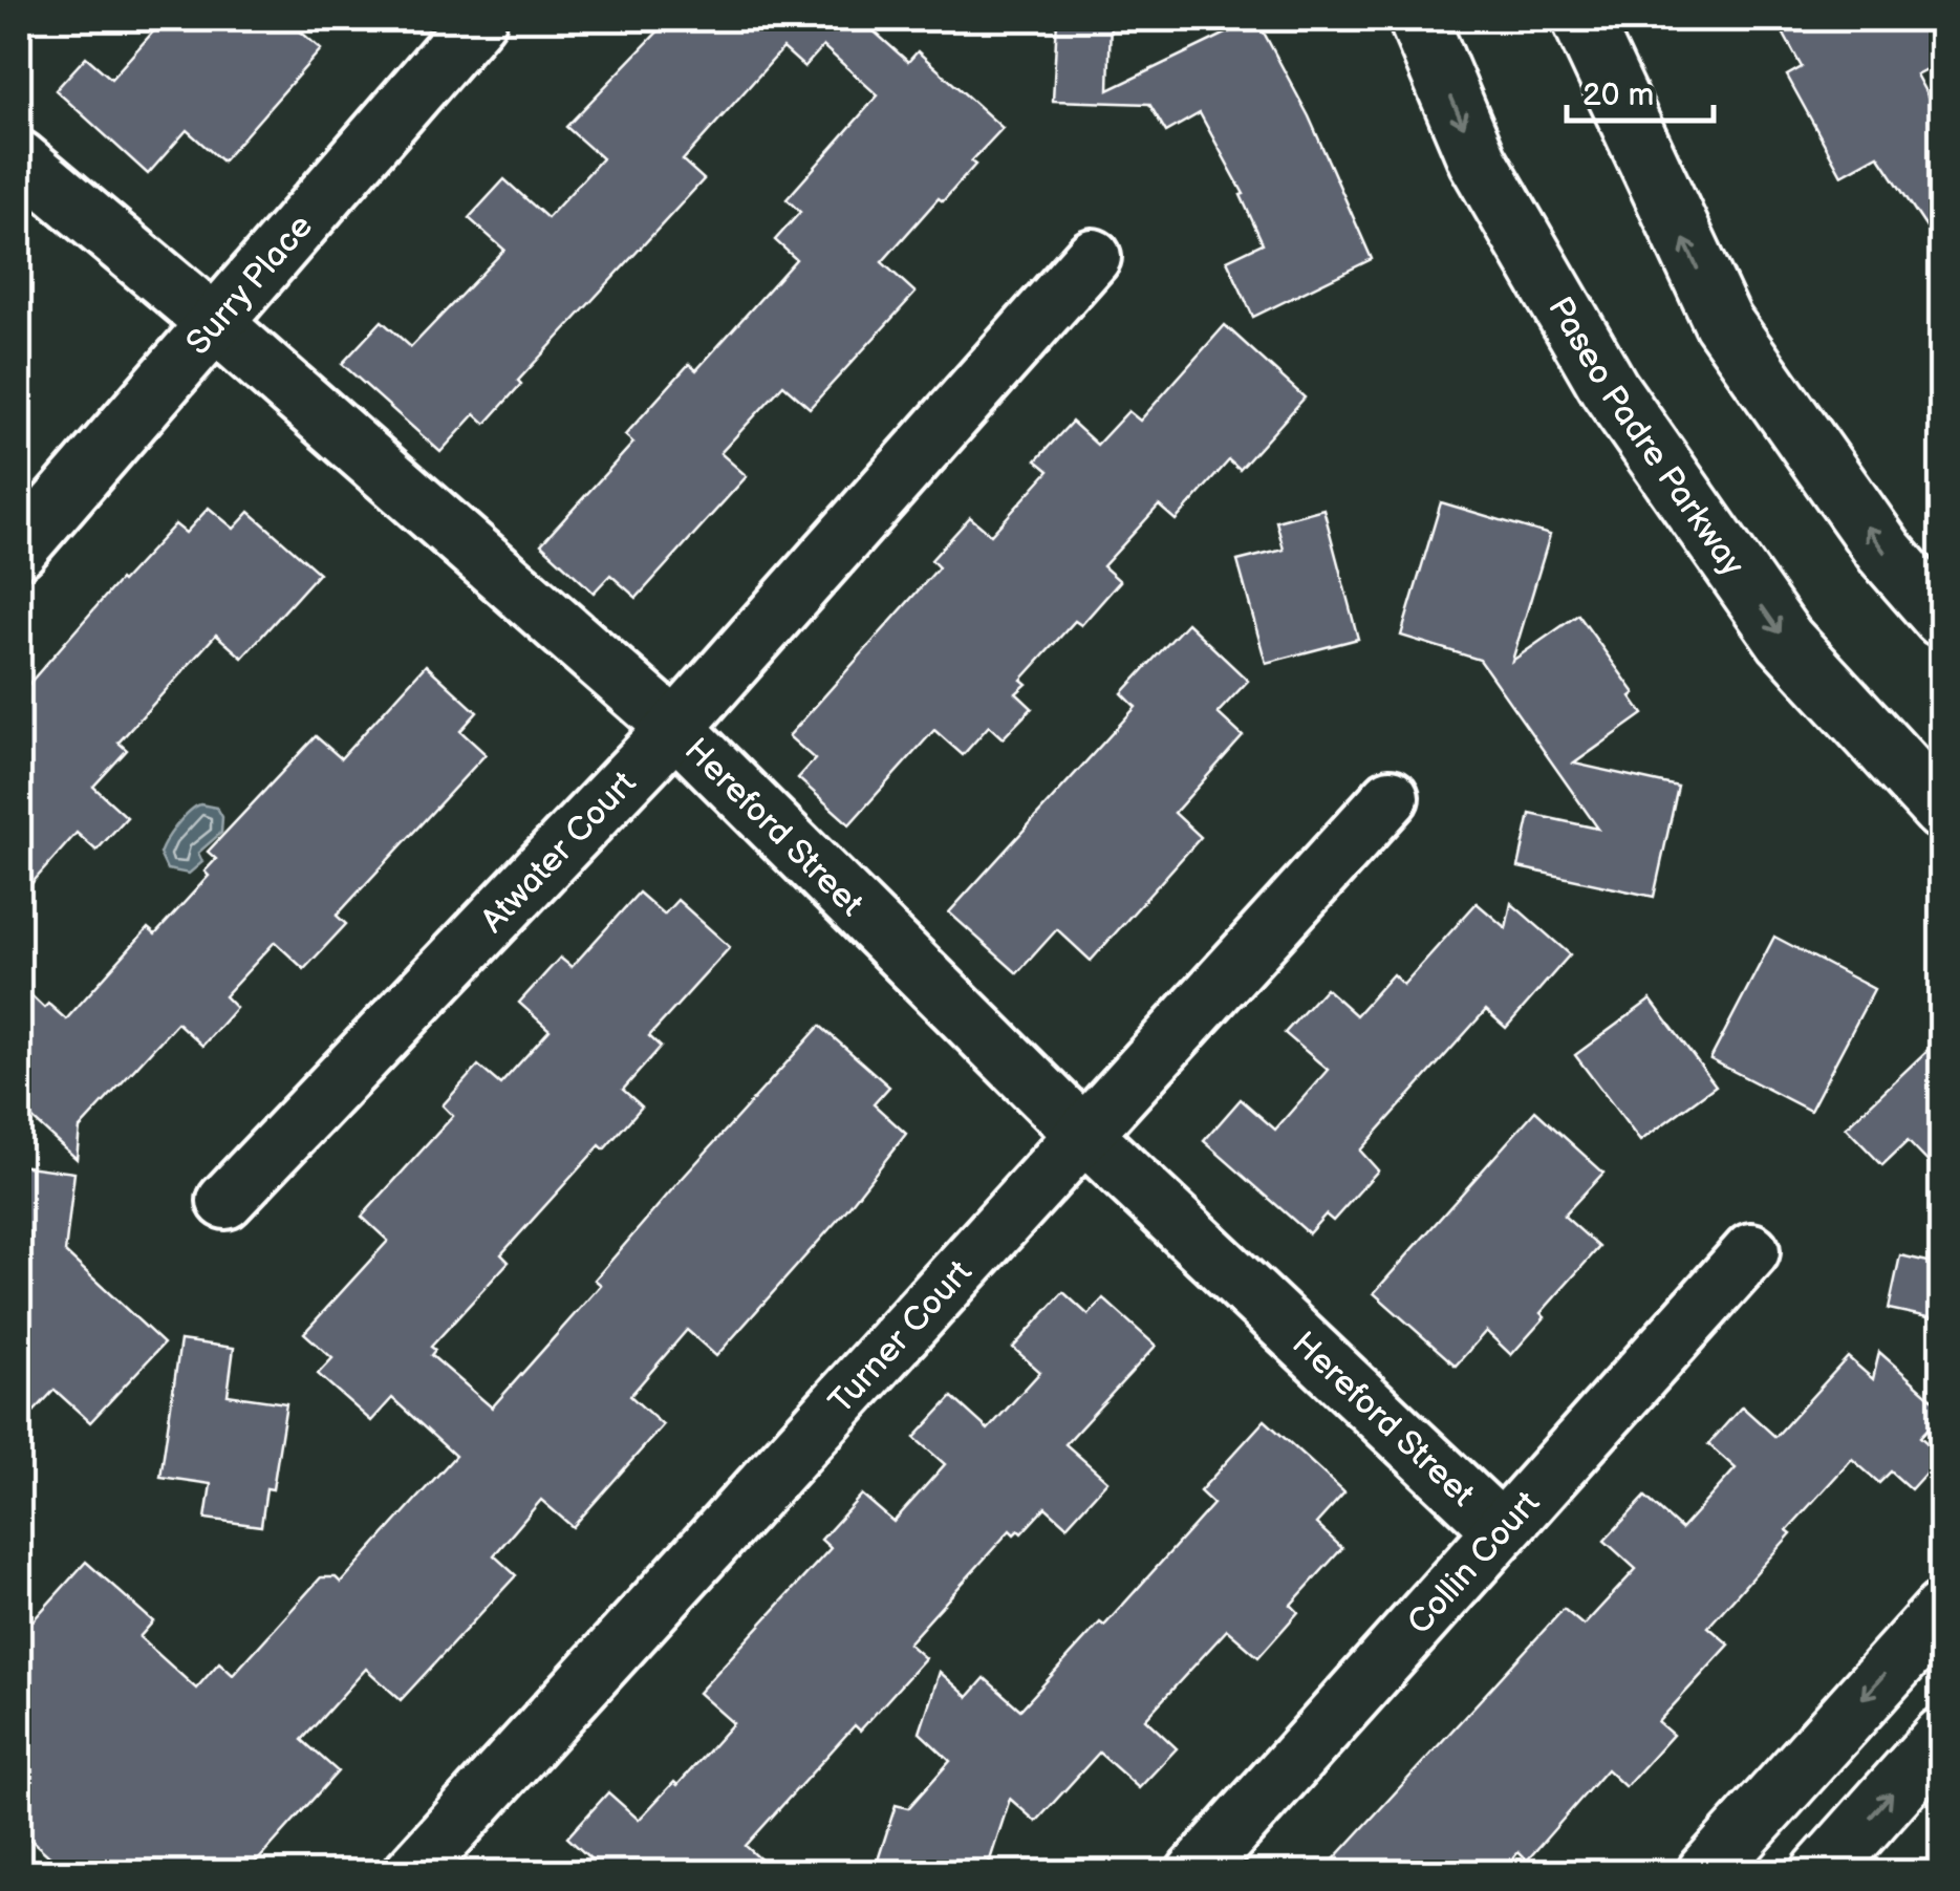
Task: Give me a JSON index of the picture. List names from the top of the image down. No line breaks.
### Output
{"streets":{"main road":["Paseo Padre Parkway"],"street":["Surry Place","Hereford Street","Atwater Court","Turner Court","Collin Court"]},"crossings":[["Surry Place","Hereford Street"],["Hereford Street","Atwater Court"],["Hereford Street","Turner Court"],["Hereford Street","Collin Court"]],"scale_bar":"20 m"}
